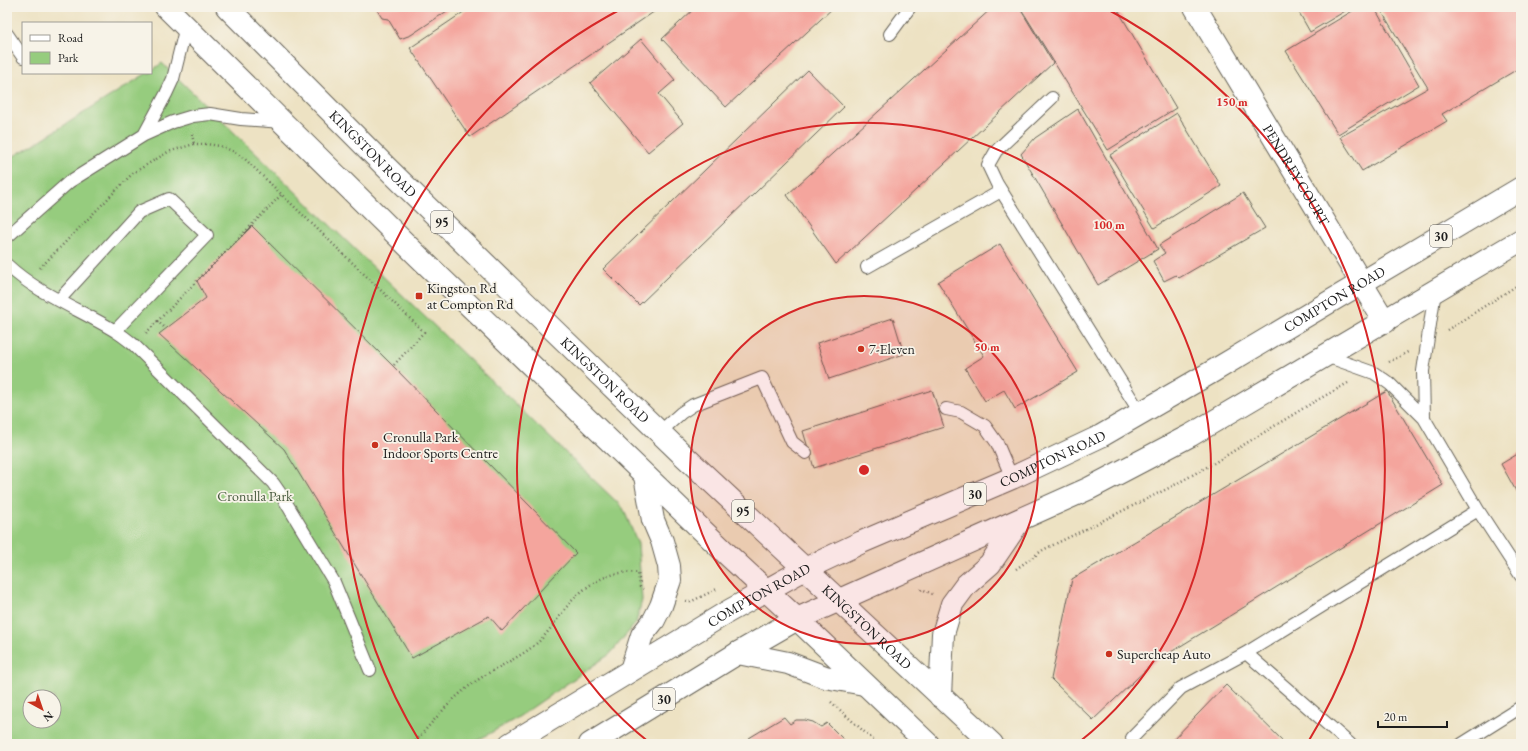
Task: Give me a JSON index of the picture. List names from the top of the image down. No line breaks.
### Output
{"streets":{"main road":["KINGSTON ROAD","PENDREY COURT","95","30","COMPTON ROAD"]},"crossings":[["KINGSTON ROAD","30"],["KINGSTON ROAD","COMPTON ROAD"],["PENDREY COURT","30"],["PENDREY COURT","COMPTON ROAD"]],"parks":["Cronulla Park"],"places":{"transit":["Kingston Rd at Compton Rd"],"other":["7-Eleven","Cronulla Park Indoor Sports Centre","Supercheap Auto"]},"legend":["Road","Park"],"scale_bar":"20 m","north":"bottom right","rings":["150 m","100 m","50 m"]}
